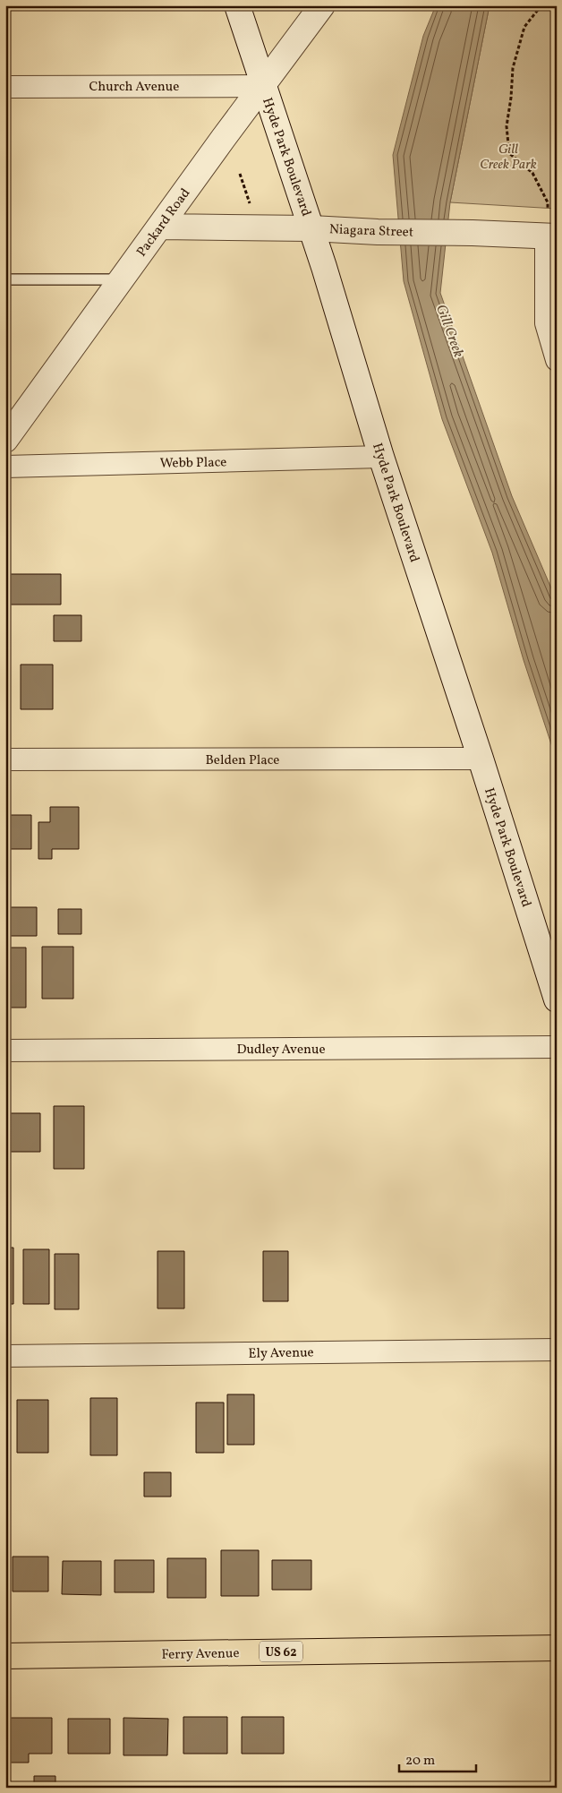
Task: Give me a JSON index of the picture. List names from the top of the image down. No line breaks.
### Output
{"streets":{"main road":["Hyde Park Boulevard","Packard Road","Niagara Street","US 62","Ferry Avenue"],"street":["Church Avenue","Webb Place","Belden Place","Dudley Avenue","Ely Avenue"]},"crossings":[["Church Avenue","Hyde Park Boulevard"],["Church Avenue","Packard Road"],["Hyde Park Boulevard","Packard Road"],["Hyde Park Boulevard","Niagara Street"],["Hyde Park Boulevard","Webb Place"],["Hyde Park Boulevard","Belden Place"],["Packard Road","Niagara Street"]],"water":["Gill Creek"],"parks":["Gill Creek Park"],"scale_bar":"20 m"}
